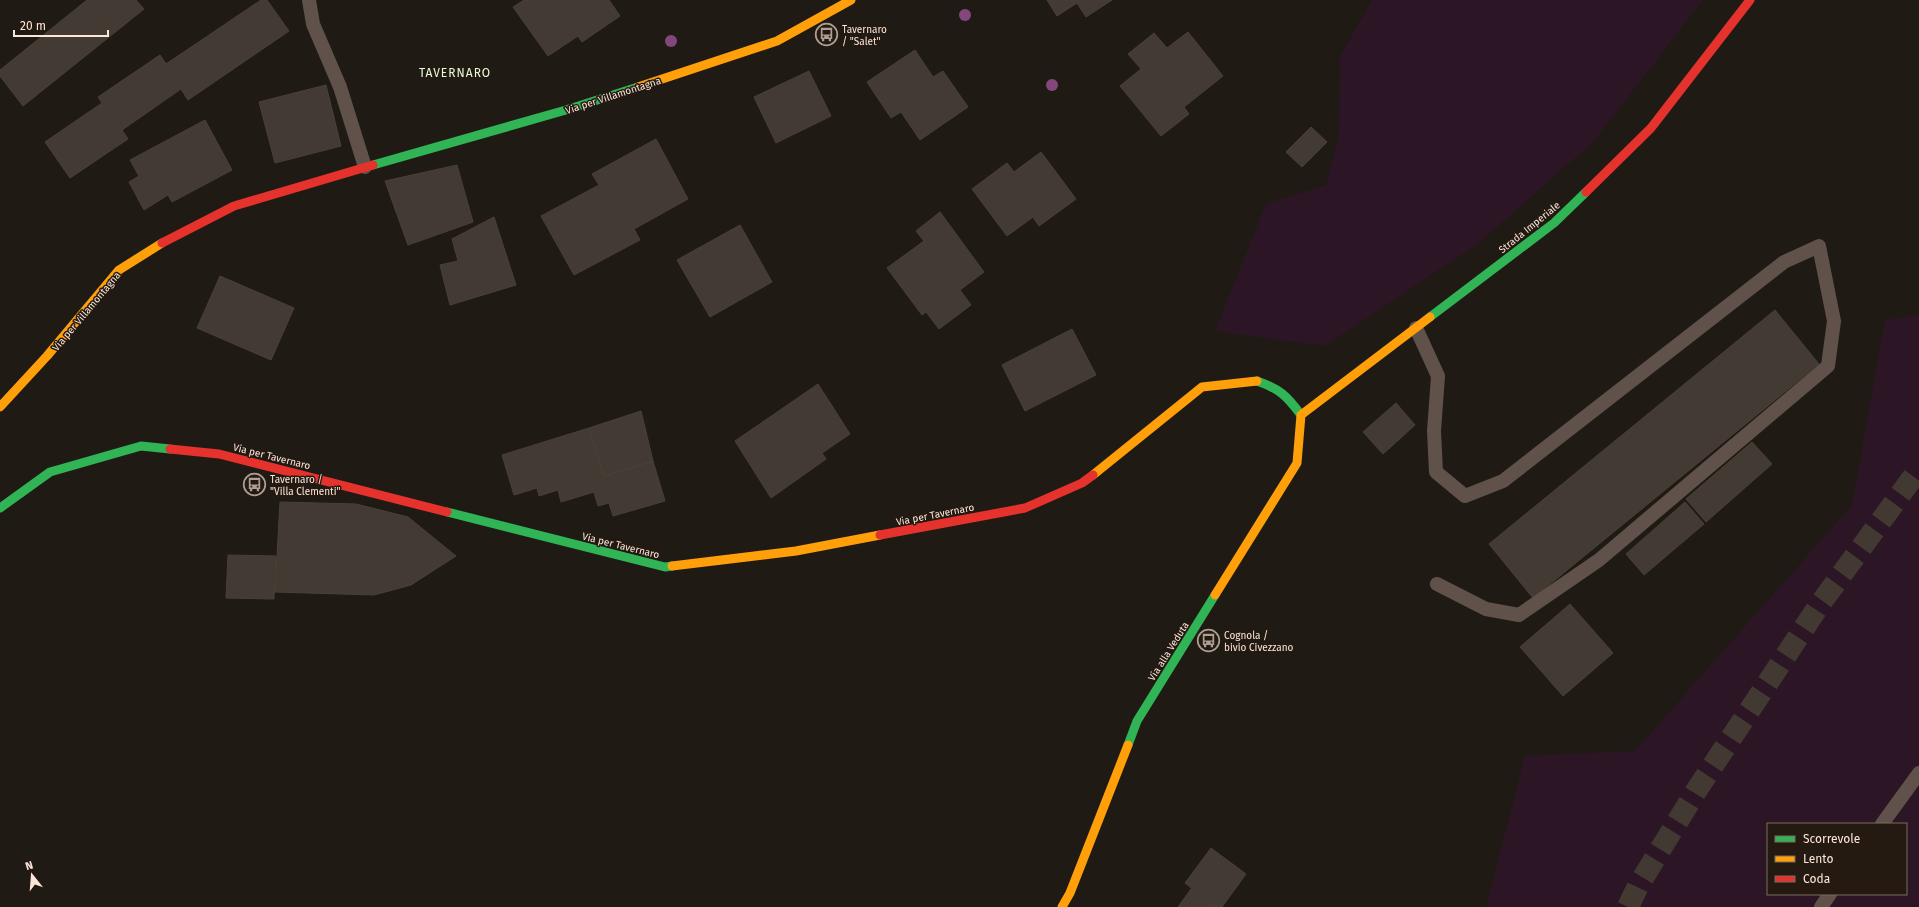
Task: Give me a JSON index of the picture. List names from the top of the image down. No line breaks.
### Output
{"streets":{"street":["Via per Villamontagna","Strada Imperiale","Via per Tavernaro","Via alla Veduta"]},"crossings":[["Strada Imperiale","Via per Tavernaro"],["Strada Imperiale","Via alla Veduta"],["Via per Tavernaro","Via alla Veduta"]],"districts":["TAVERNARO"],"places":{"bus stop":["Tavernaro / \"Salet\"","Tavernaro / \"Villa Clementi\"","Cognola / bivio Civezzano"]},"legend":["Scorrevole","Lento","Coda"],"scale_bar":"20 m","north":"top"}
